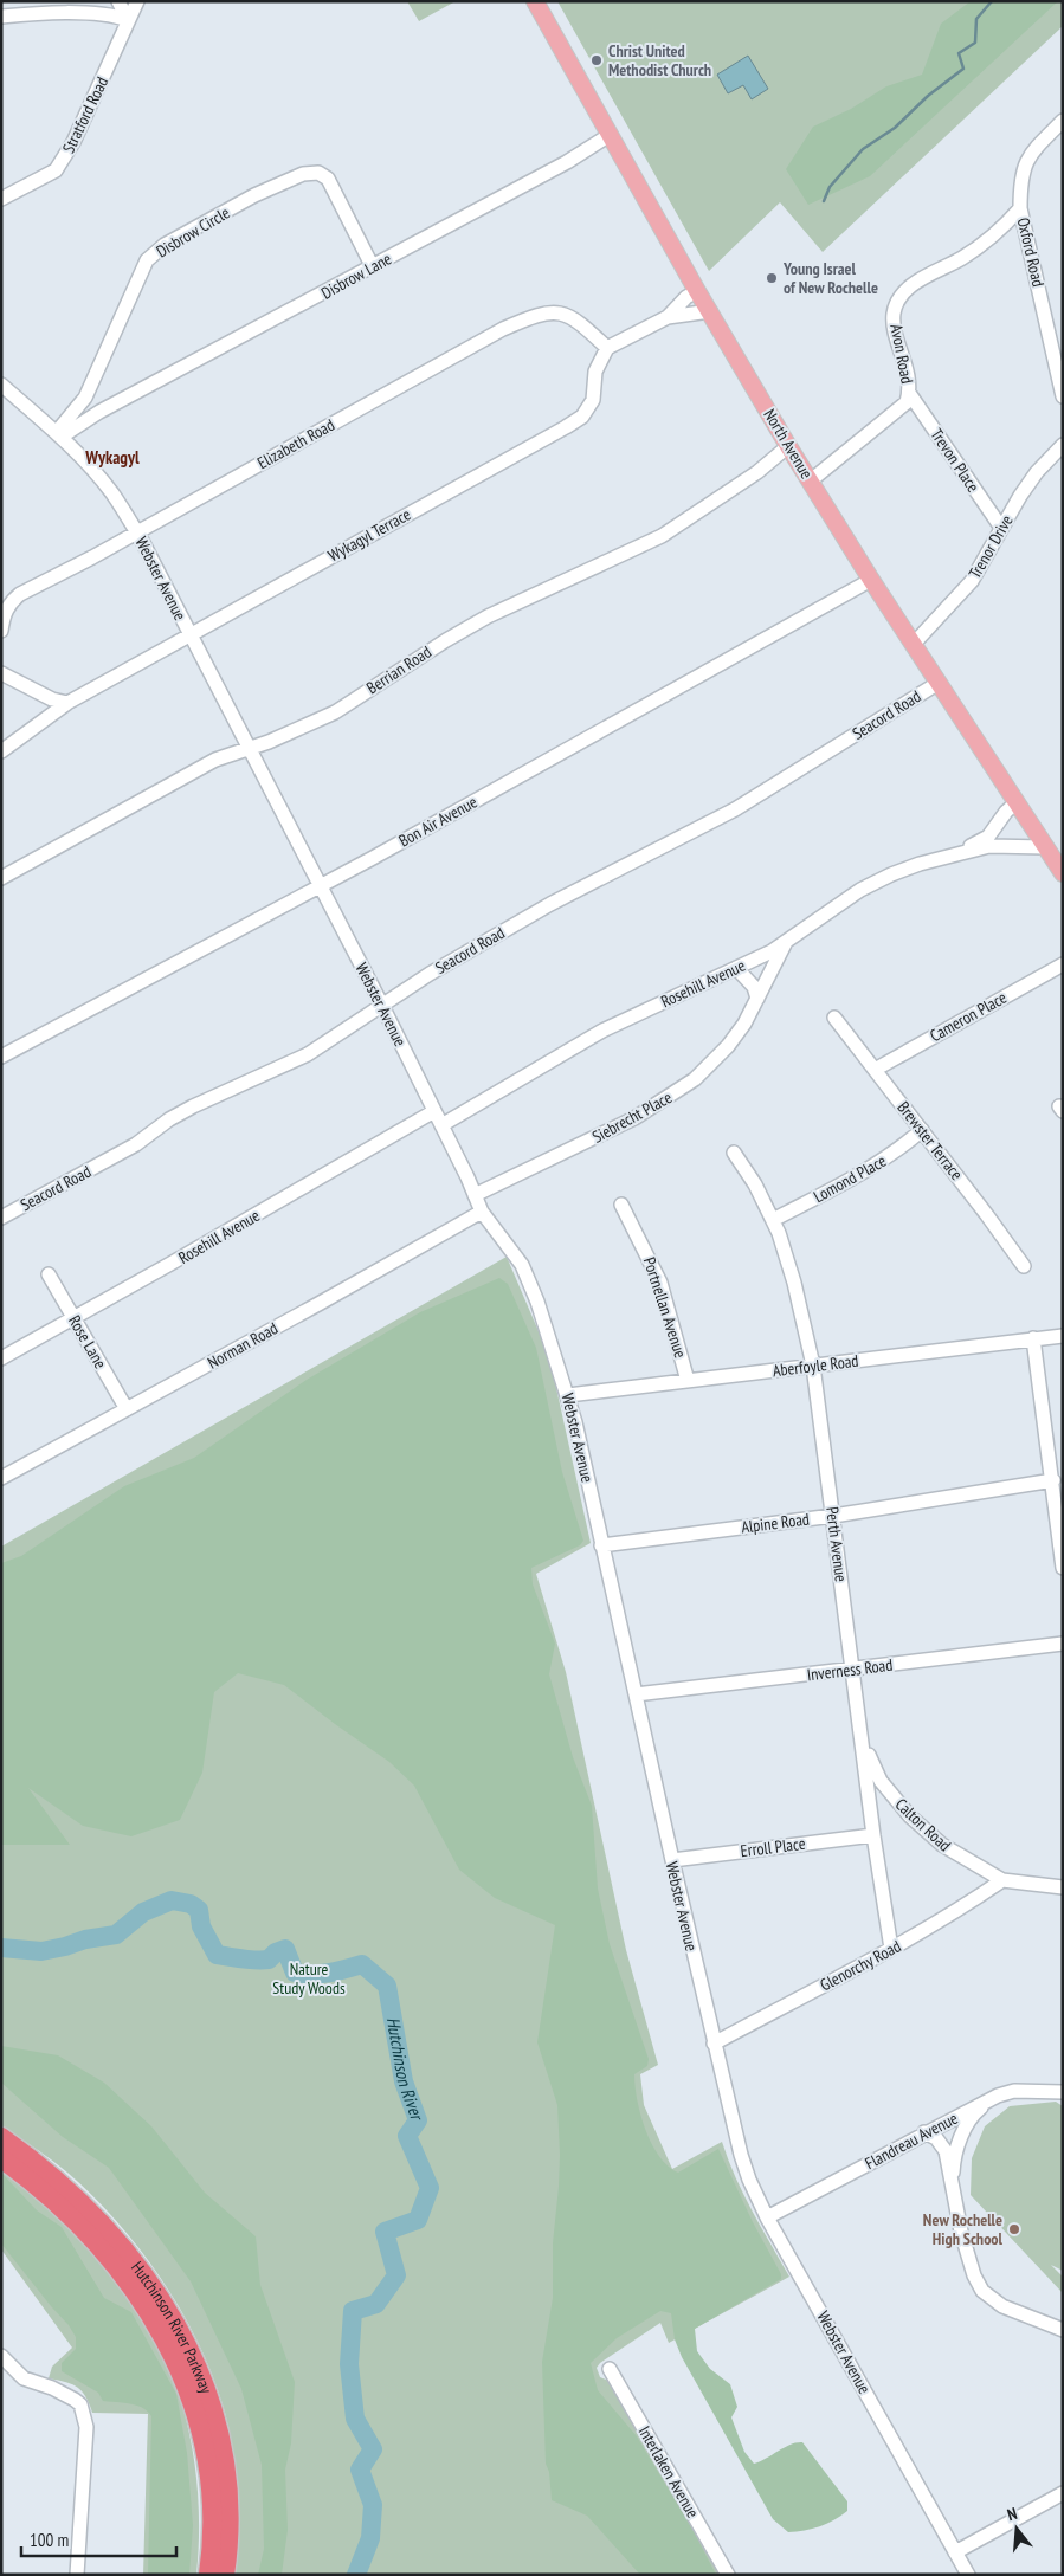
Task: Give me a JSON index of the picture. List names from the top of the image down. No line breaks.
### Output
{"streets":{"highway":["Hutchinson River Parkway"],"main road":["North Avenue"],"street":["Stratford Road","Disbrow Circle","Oxford Road","Disbrow Lane","Avon Road","Elizabeth Road","Trevon Place","Wykagyl Terrace","Trenor Drive","Webster Avenue","Berrian Road","Seacord Road","Bon Air Avenue","Rosehill Avenue","Cameron Place","Siebrecht Place","Brewster Terrace","Lomond Place","Portnellan Avenue","Rose Lane","Norman Road","Aberfoyle Road","Alpine Road","Perth Avenue","Inverness Road","Calton Road","Erroll Place","Glenorchy Road","Flandreau Avenue","Interlaken Avenue"]},"crossings":[["Disbrow Circle","Disbrow Lane"],["Disbrow Circle","Webster Avenue"],["Oxford Road","Avon Road"],["Disbrow Lane","North Avenue"],["Disbrow Lane","Webster Avenue"],["Avon Road","North Avenue"],["Avon Road","Trevon Place"],["Elizabeth Road","Wykagyl Terrace"],["Elizabeth Road","Webster Avenue"],["North Avenue","Trenor Drive"],["North Avenue","Berrian Road"],["North Avenue","Seacord Road"],["North Avenue","Bon Air Avenue"],["North Avenue","Rosehill Avenue"],["Trevon Place","Trenor Drive"],["Wykagyl Terrace","Webster Avenue"],["Webster Avenue","Berrian Road"],["Webster Avenue","Seacord Road"],["Webster Avenue","Bon Air Avenue"],["Webster Avenue","Rosehill Avenue"],["Webster Avenue","Siebrecht Place"],["Webster Avenue","Norman Road"],["Webster Avenue","Aberfoyle Road"],["Webster Avenue","Alpine Road"],["Webster Avenue","Inverness Road"],["Webster Avenue","Erroll Place"],["Webster Avenue","Glenorchy Road"],["Webster Avenue","Flandreau Avenue"],["Rosehill Avenue","Siebrecht Place"],["Rosehill Avenue","Rose Lane"],["Cameron Place","Brewster Terrace"],["Brewster Terrace","Lomond Place"],["Lomond Place","Perth Avenue"],["Portnellan Avenue","Aberfoyle Road"],["Rose Lane","Norman Road"],["Aberfoyle Road","Perth Avenue"],["Alpine Road","Perth Avenue"],["Perth Avenue","Inverness Road"],["Perth Avenue","Calton Road"],["Perth Avenue","Erroll Place"],["Perth Avenue","Glenorchy Road"],["Calton Road","Glenorchy Road"]],"districts":["Wykagyl"],"water":["Hutchinson River"],"parks":["Nature Study Woods"],"places":["Christ United Methodist Church","Young Israel of New Rochelle","New Rochelle High School"],"scale_bar":"100 m","north":"top"}
